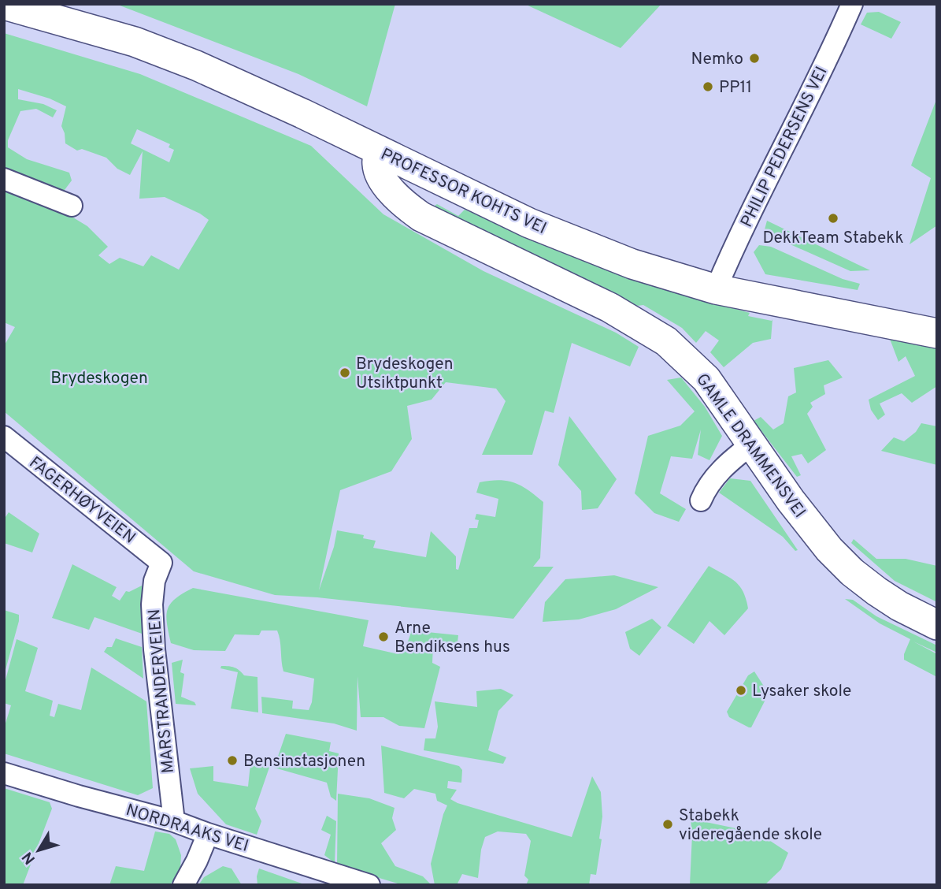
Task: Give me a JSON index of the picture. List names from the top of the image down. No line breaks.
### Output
{"streets":{"main road":["PROFESSOR KOHTS VEI","GAMLE DRAMMENSVEI"],"street":["PHILIP PEDERSENS VEI","FAGERHØYVEIEN","MARSTRANDERVEIEN","NORDRAAKS VEI"]},"crossings":[["PHILIP PEDERSENS VEI","PROFESSOR KOHTS VEI"],["PROFESSOR KOHTS VEI","GAMLE DRAMMENSVEI"],["FAGERHØYVEIEN","MARSTRANDERVEIEN"],["MARSTRANDERVEIEN","NORDRAAKS VEI"]],"parks":["Brydeskogen"],"places":["Nemko","PP11","DekkTeam Stabekk","Brydeskogen Utsiktpunkt","Arne Bendiksens hus","Lysaker skole","Bensinstasjonen","Stabekk videregående skole"],"north":"bottom left"}
